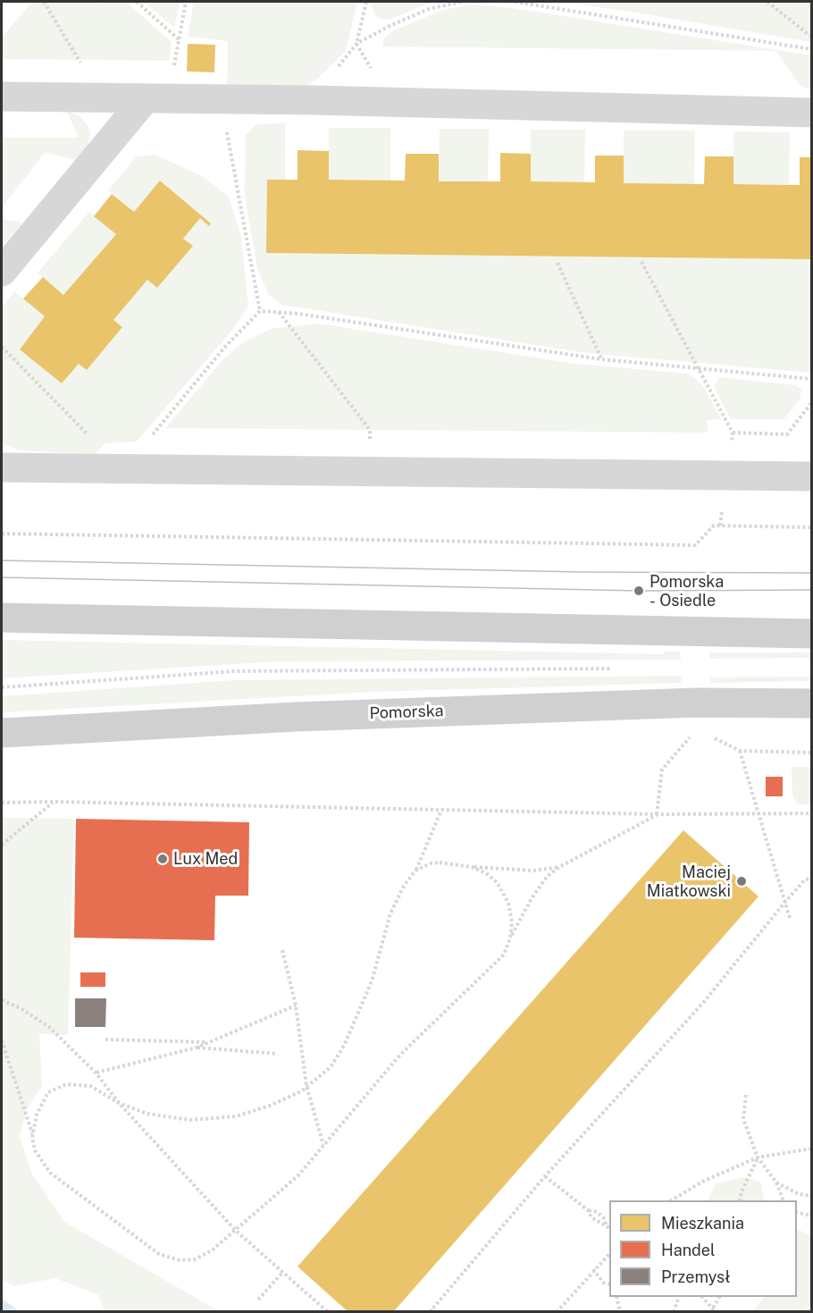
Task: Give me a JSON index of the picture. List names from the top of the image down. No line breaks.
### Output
{"streets":{"main road":["Pomorska"]},"places":["Pomorska - Osiedle","Lux Med","Maciej Miatkowski"],"legend":["Mieszkania","Handel","Przemysł"]}
